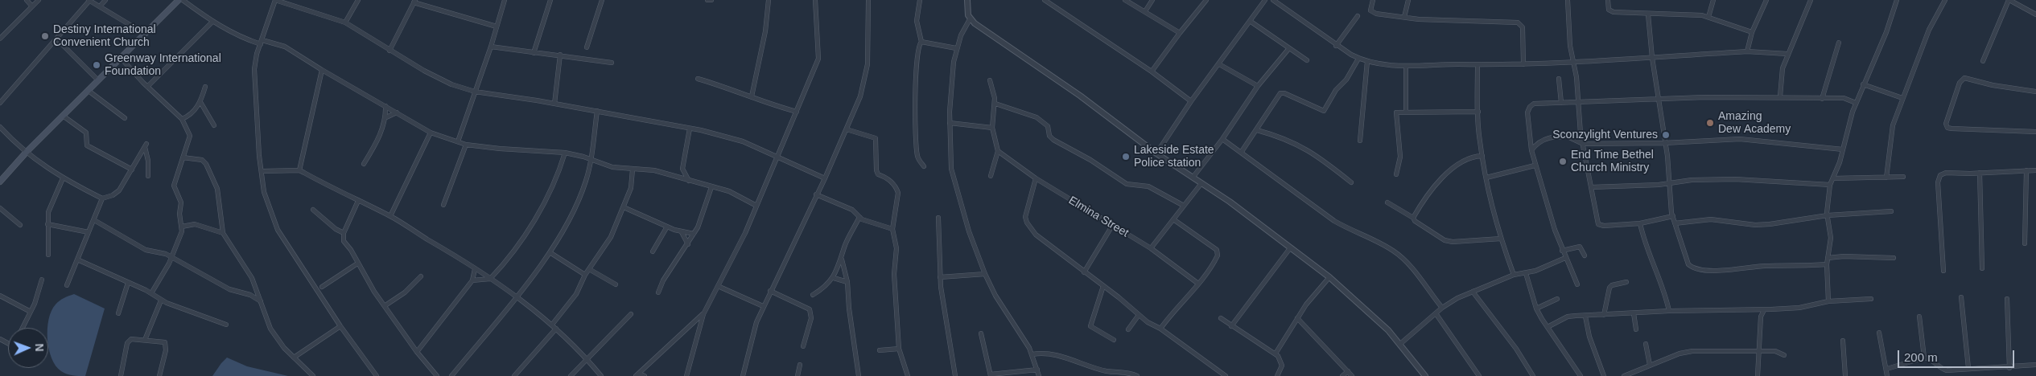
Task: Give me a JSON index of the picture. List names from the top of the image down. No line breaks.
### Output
{"streets":{"street":["Elmina Street"]},"places":["Destiny International Convenient Church","Greenway International Foundation","Amazing Dew Academy","Sconzylight Ventures","Lakeside Estate Police station","End Time Bethel Church Ministry"],"scale_bar":"200 m","north":"right"}
